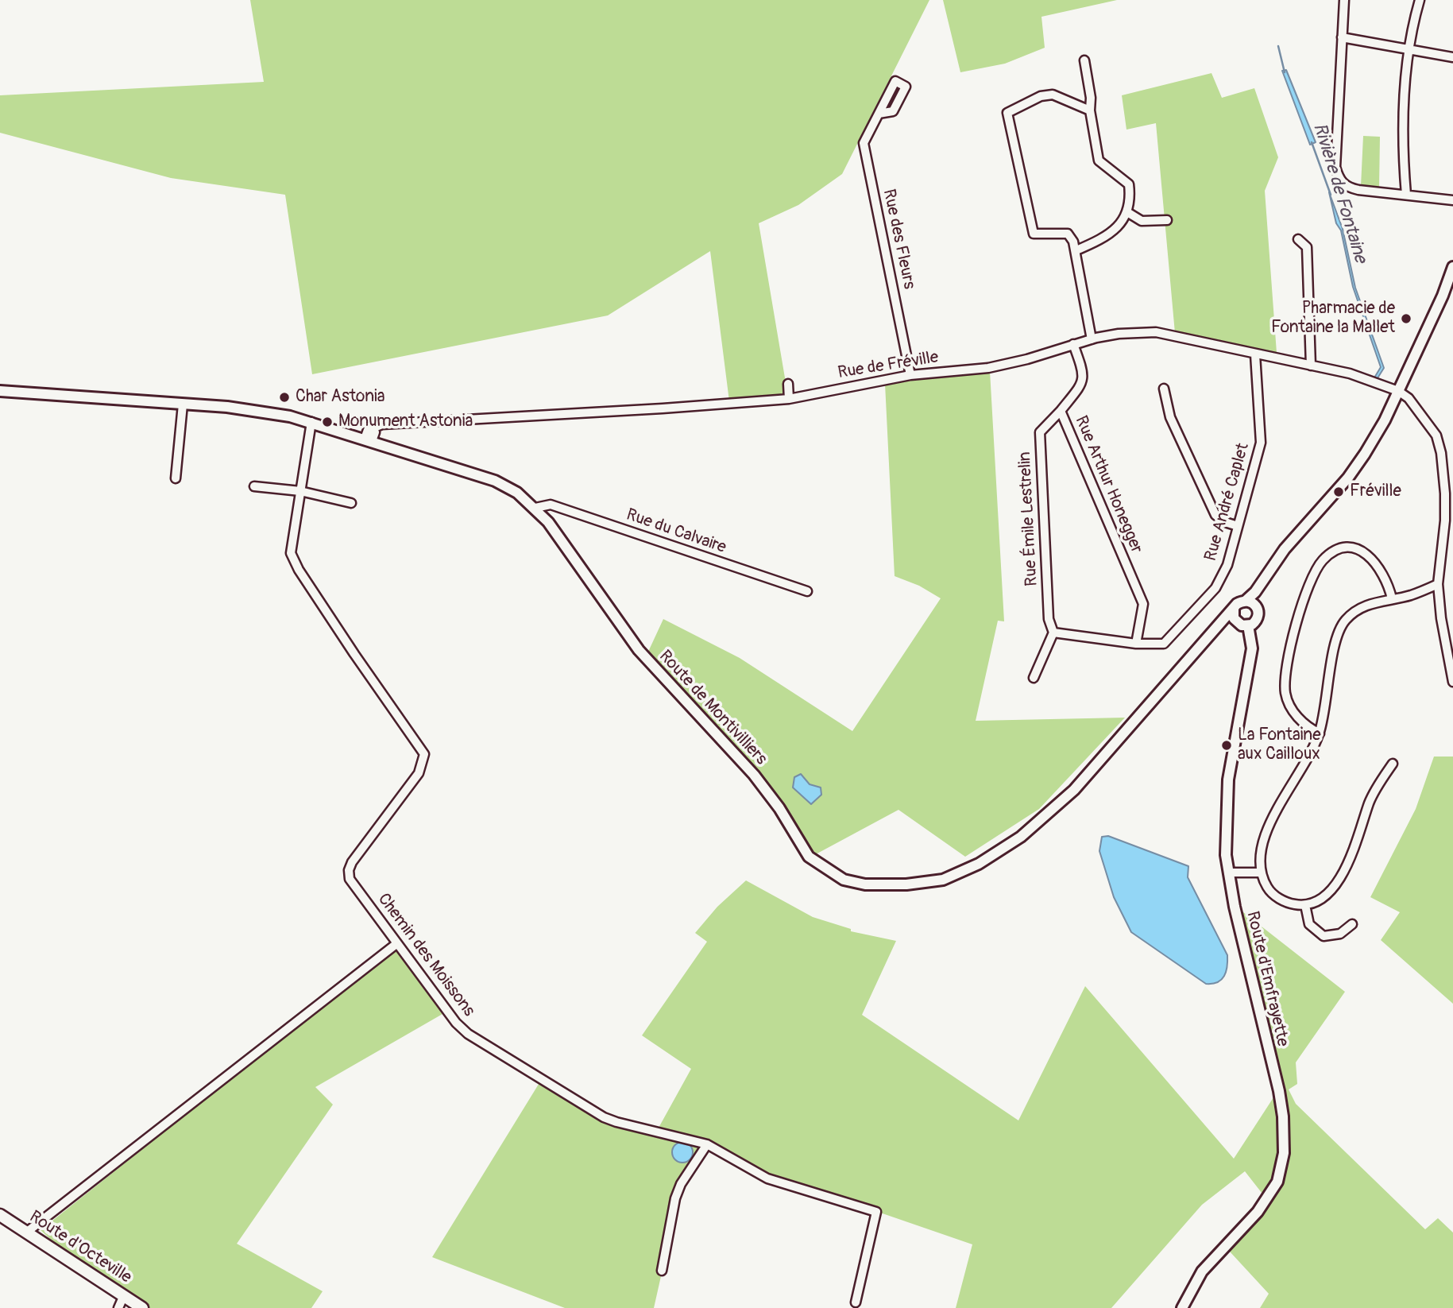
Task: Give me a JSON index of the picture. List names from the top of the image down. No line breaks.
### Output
{"streets":{"main road":["Route d'Octeville"],"street":["Rue des Fleurs","Rue de Fréville","Rue Arthur Honegger","Rue André Caplet","Rue Émile Lestrelin","Rue du Calvaire","Route de Montivilliers","Chemin des Moissons","Route d'Emfrayette"]},"crossings":[["Rue des Fleurs","Rue de Fréville"],["Rue de Fréville","Rue Arthur Honegger"],["Rue de Fréville","Rue André Caplet"],["Rue de Fréville","Route de Montivilliers"],["Rue Arthur Honegger","Rue André Caplet"],["Rue Arthur Honegger","Rue Émile Lestrelin"],["Rue André Caplet","Rue Émile Lestrelin"],["Rue du Calvaire","Route de Montivilliers"],["Route de Montivilliers","Route d'Emfrayette"]],"water":["Rivière de Fontaine"],"places":["Pharmacie de Fontaine la Mallet","Char Astonia","Monument Astonia","Fréville","La Fontaine aux Cailloux"]}
